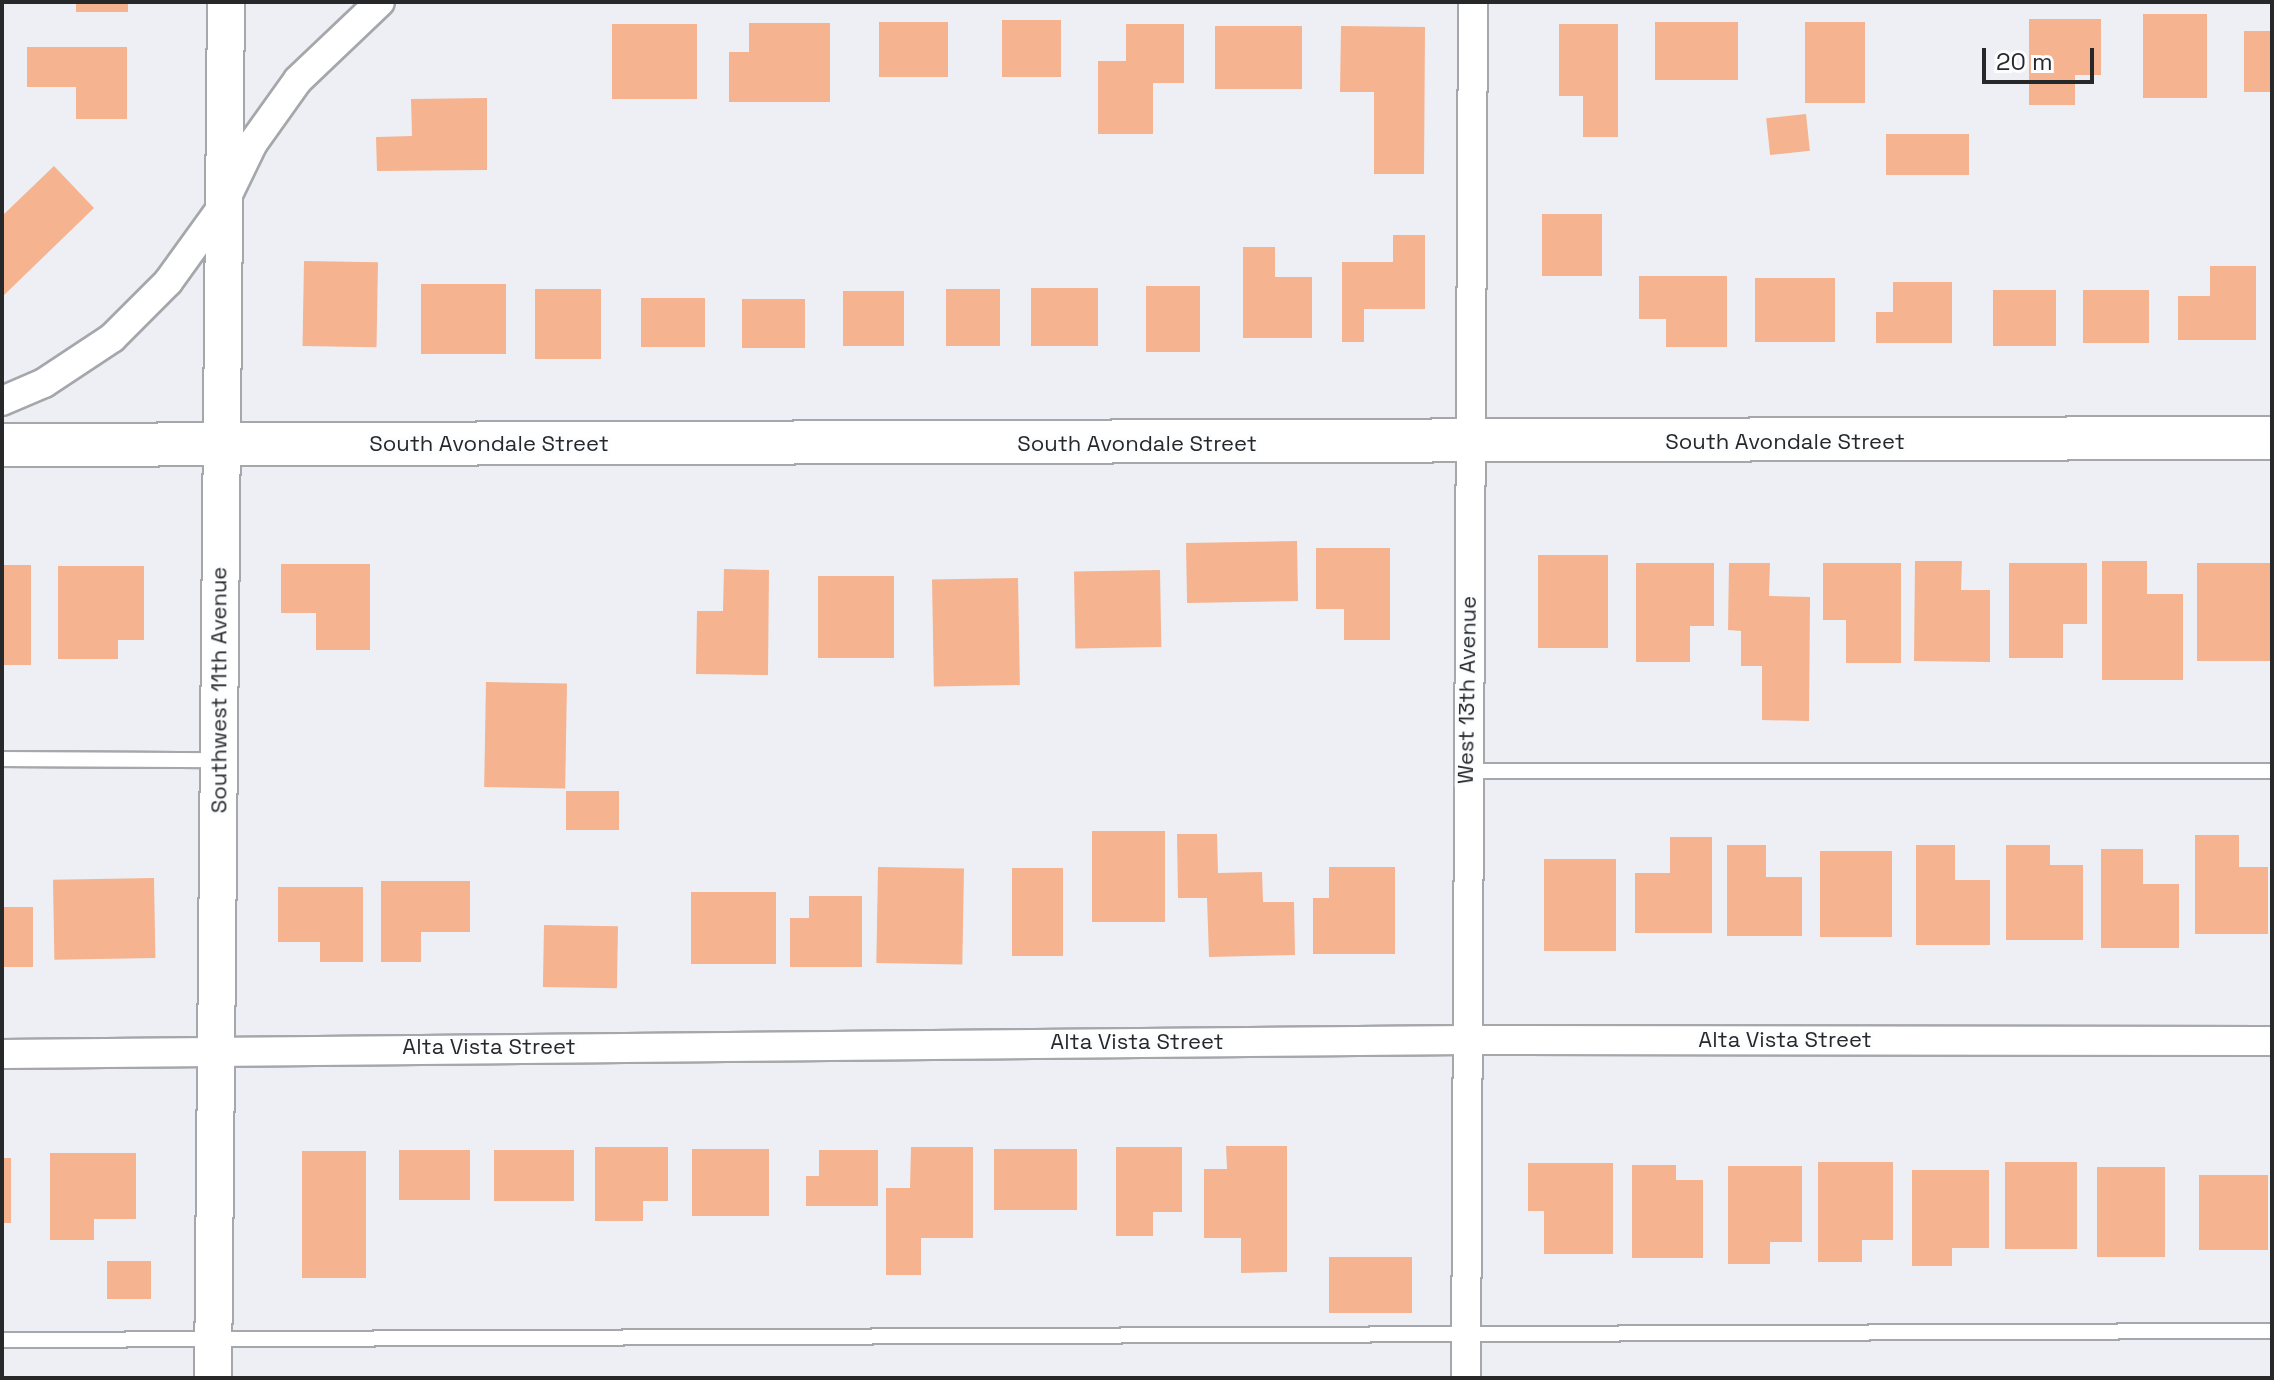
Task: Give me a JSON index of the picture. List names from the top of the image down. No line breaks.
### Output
{"streets":{"main road":["South Avondale Street"],"street":["Southwest 11th Avenue","West 13th Avenue","Alta Vista Street"]},"crossings":[["South Avondale Street","Southwest 11th Avenue"],["South Avondale Street","West 13th Avenue"],["Southwest 11th Avenue","Alta Vista Street"],["West 13th Avenue","Alta Vista Street"]],"scale_bar":"20 m"}
